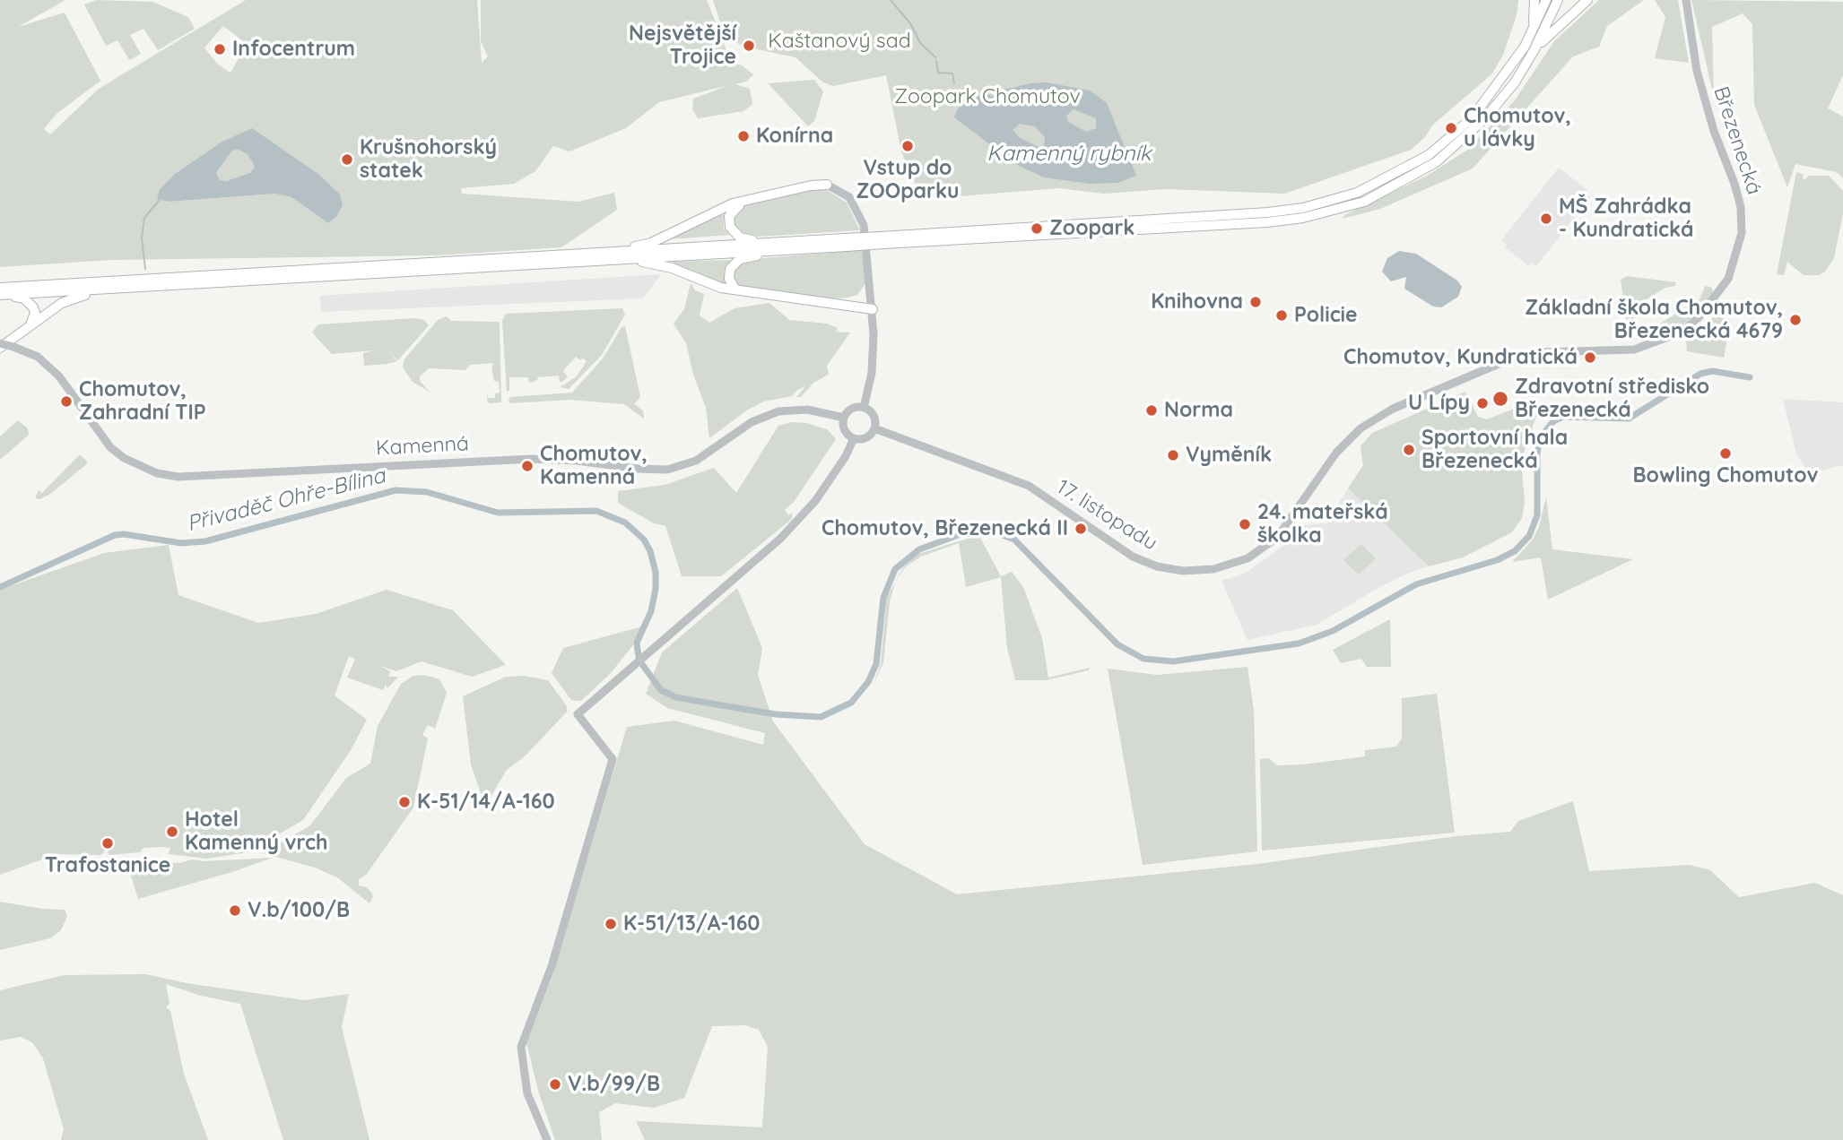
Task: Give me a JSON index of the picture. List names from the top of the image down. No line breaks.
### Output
{"streets":{"street":["Březenecká","Kamenná","17. listopadu"]},"crossings":[["Březenecká","17. listopadu"],["Kamenná","17. listopadu"]],"water":["Kamenný rybník","Přivaděč Ohře-Bílina"],"parks":["Kaštanový sad","Zoopark Chomutov"],"places":["Nejsvětější Trojice","Infocentrum","Chomutov, u lávky","Konírna","Vstup do ZOOparku","Krušnohorský statek","MŠ Zahrádka - Kundratická","Zoopark","Knihovna","Policie","Základní škola Chomutov, Březenecká 4679","Chomutov, Kundratická","Zdravotní středisko Březenecká","Chomutov, Zahradní TIP","U Lípy","Norma","Sportovní hala Březenecká","Bowling Chomutov","Vyměník","Chomutov, Kamenná","24. mateřská školka","Chomutov, Březenecká II","K-51/14/A-160","Hotel Kamenný vrch","Trafostanice","V.b/100/B","K-51/13/A-160","V.b/99/B"]}
